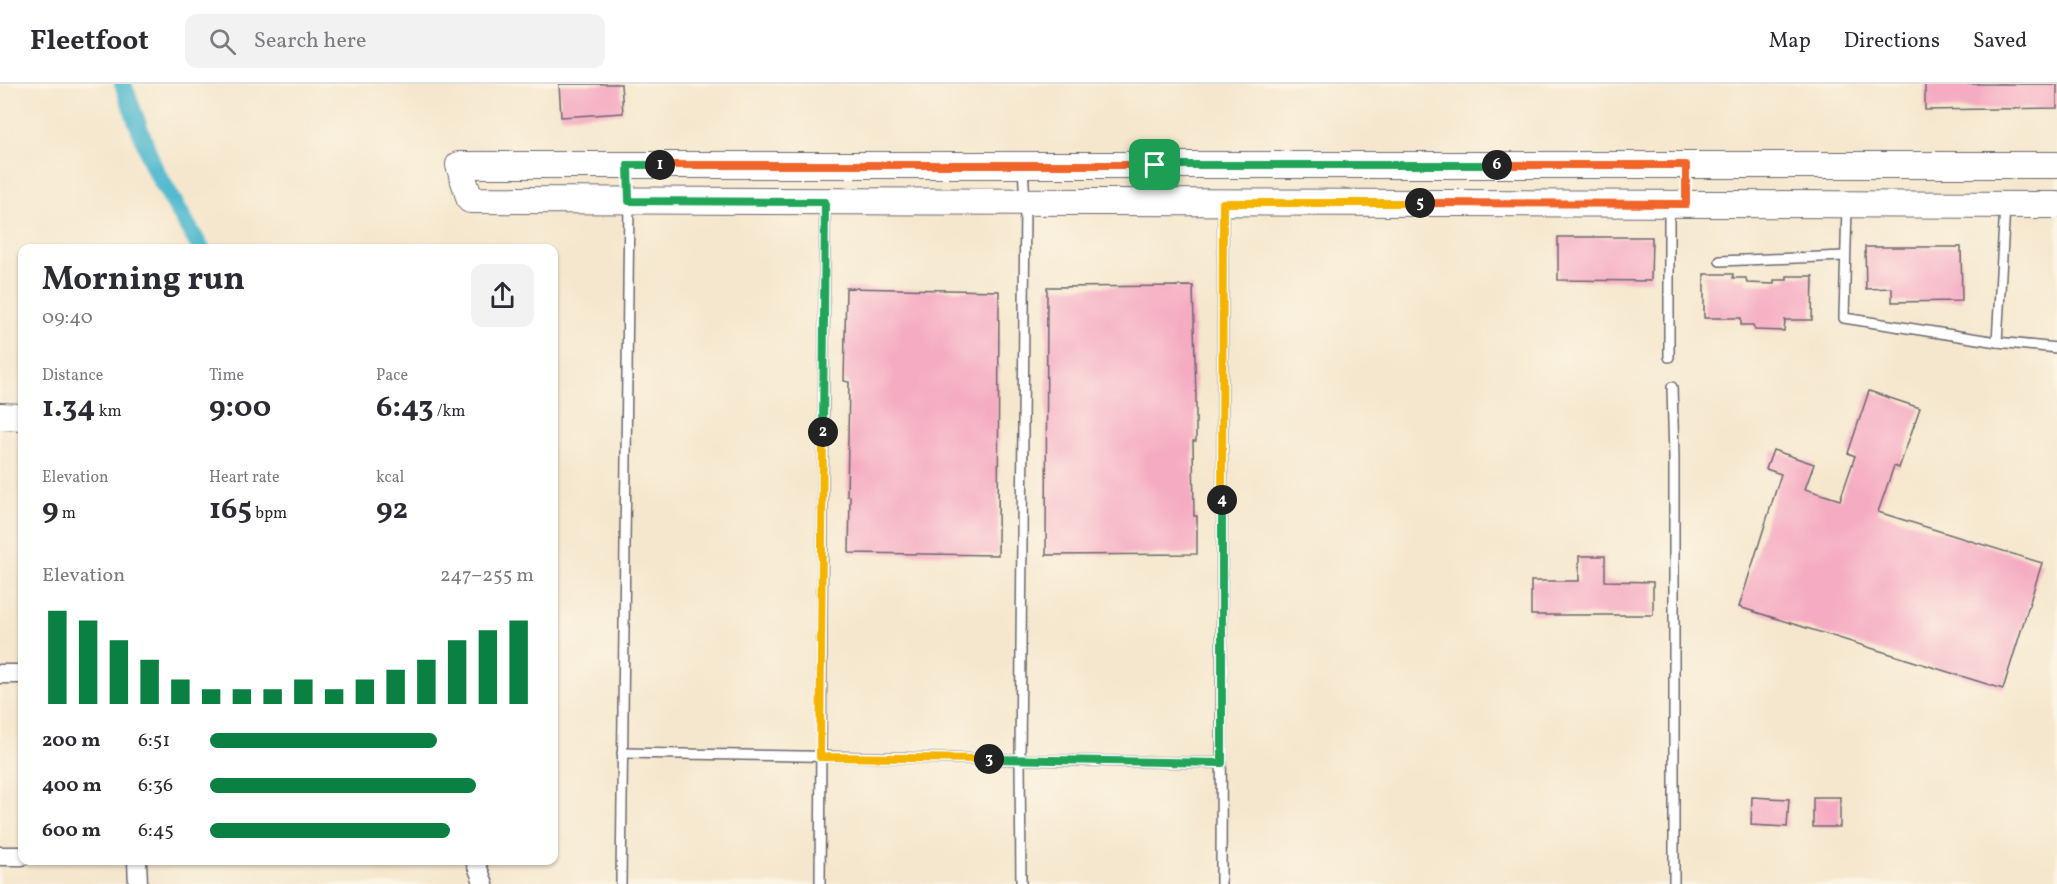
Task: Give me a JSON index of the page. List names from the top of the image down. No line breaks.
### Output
{"page":{"header":"Fleetfoot","search":"Search here","nav":["Map","Directions","Saved"],"pins":["1","6","5","2","4","3"],"heading":["Morning run","09:40"],"stats":[["Distance","1.34 km"],["Time","9:00"],["Pace","6:43 /km"],["Elevation","9 m"],["Heart rate","165 bpm"],["kcal","92"]],"chart":["Elevation","247–255 m"],"list":[{"name":"200 m","note":"6:51"},{"name":"400 m","note":"6:36"},{"name":"600 m","note":"6:45"}]}}
